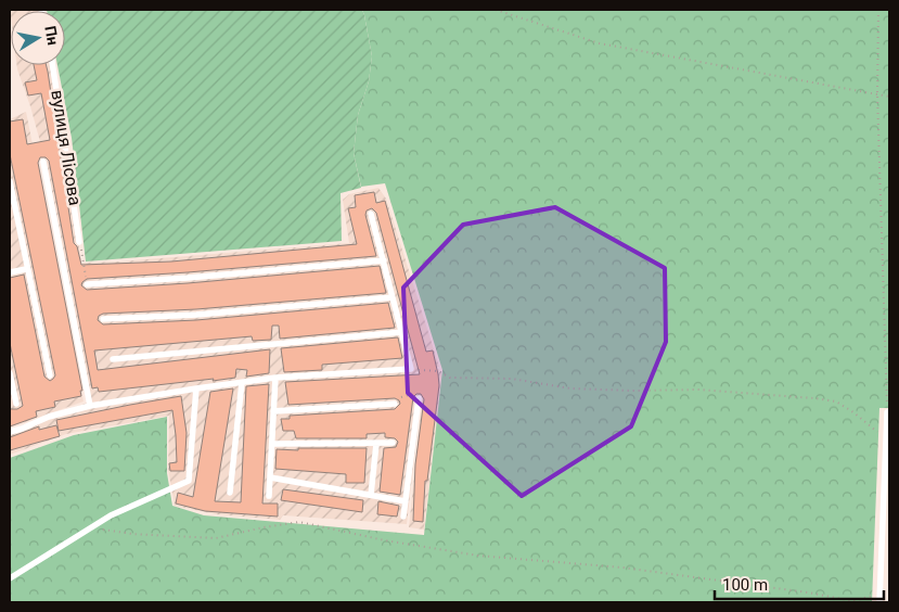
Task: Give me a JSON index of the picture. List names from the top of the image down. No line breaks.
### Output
{"streets":{"lane":["вулиця Лісова"]},"scale_bar":"100 m","north":"right"}
